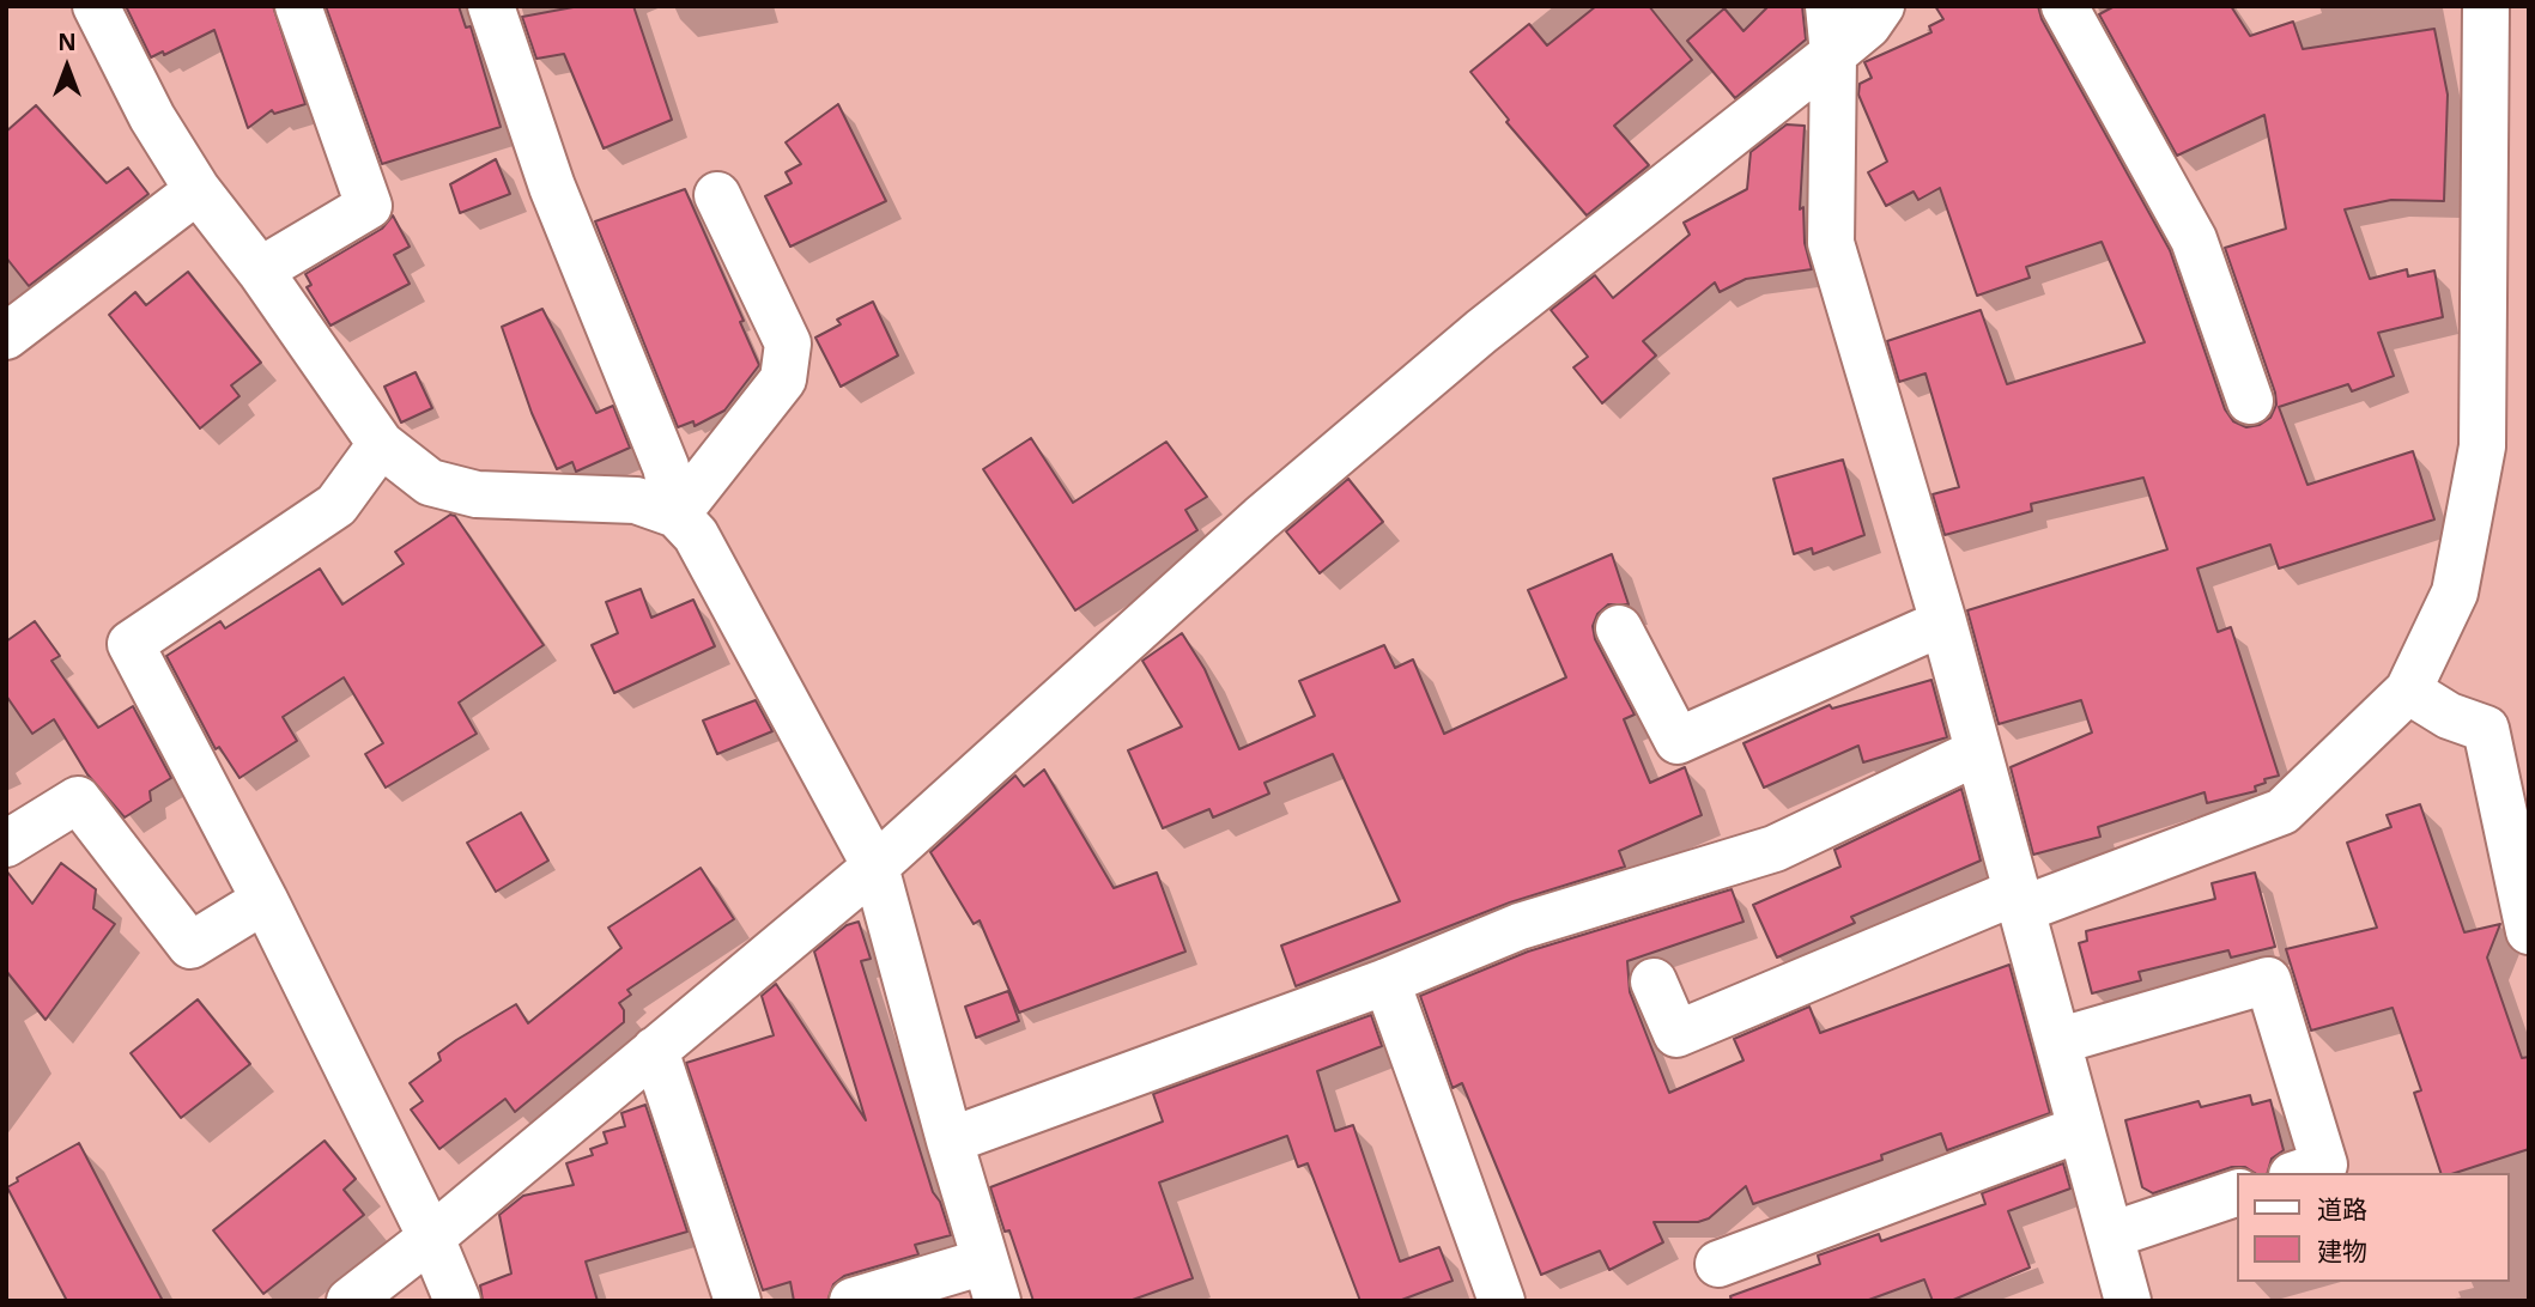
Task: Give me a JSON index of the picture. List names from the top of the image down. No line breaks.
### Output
{"legend":["道路","建物"],"north":"top"}
